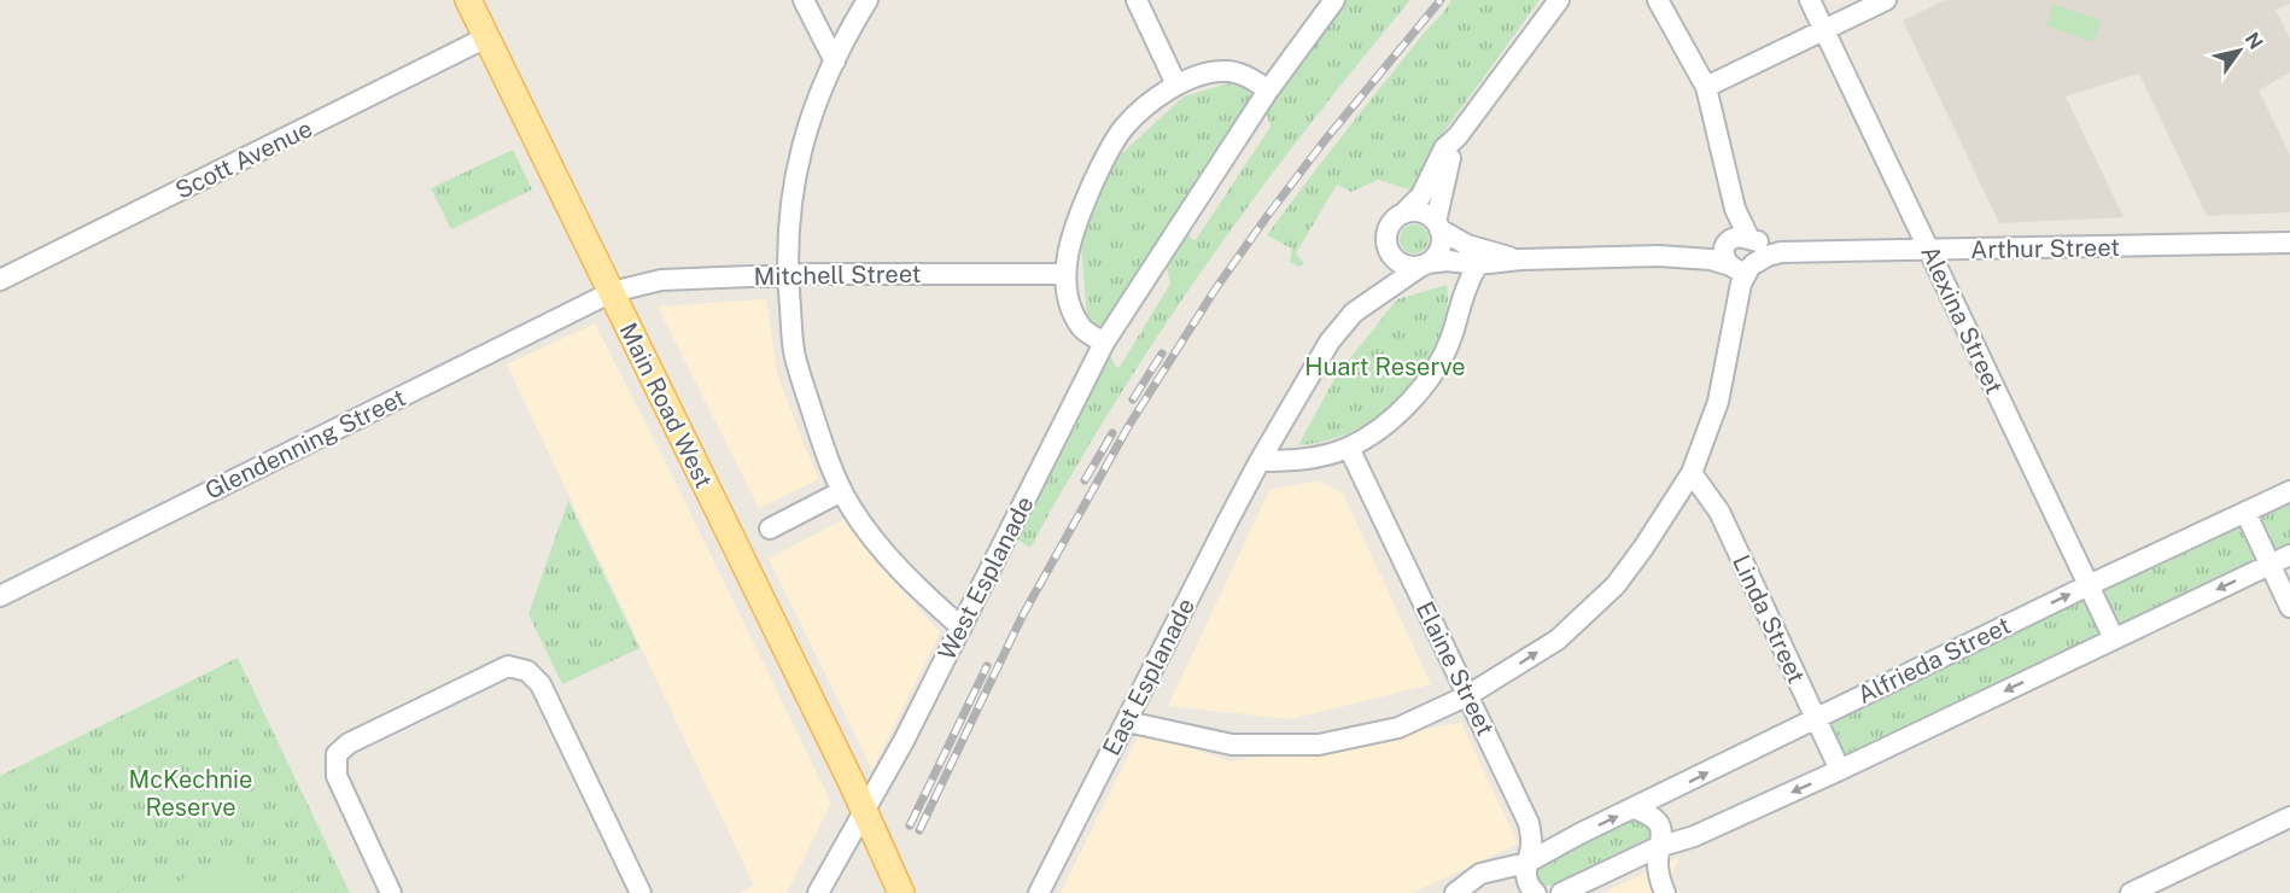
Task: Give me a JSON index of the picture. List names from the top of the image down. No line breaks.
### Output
{"streets":{"main road":["Main Road West"],"street":["Scott Avenue","Arthur Street","Mitchell Street","Alexina Street","Glendenning Street","West Esplanade","Linda Street","Alfrieda Street","Elaine Street","East Esplanade"]},"crossings":[["Scott Avenue","Main Road West"],["Arthur Street","Alexina Street"],["Mitchell Street","Main Road West"],["Mitchell Street","Glendenning Street"],["Alexina Street","Alfrieda Street"],["Main Road West","Glendenning Street"],["Main Road West","West Esplanade"],["Linda Street","Alfrieda Street"],["Alfrieda Street","Elaine Street"]],"parks":["Huart Reserve","McKechnie Reserve"],"north":"top right"}
